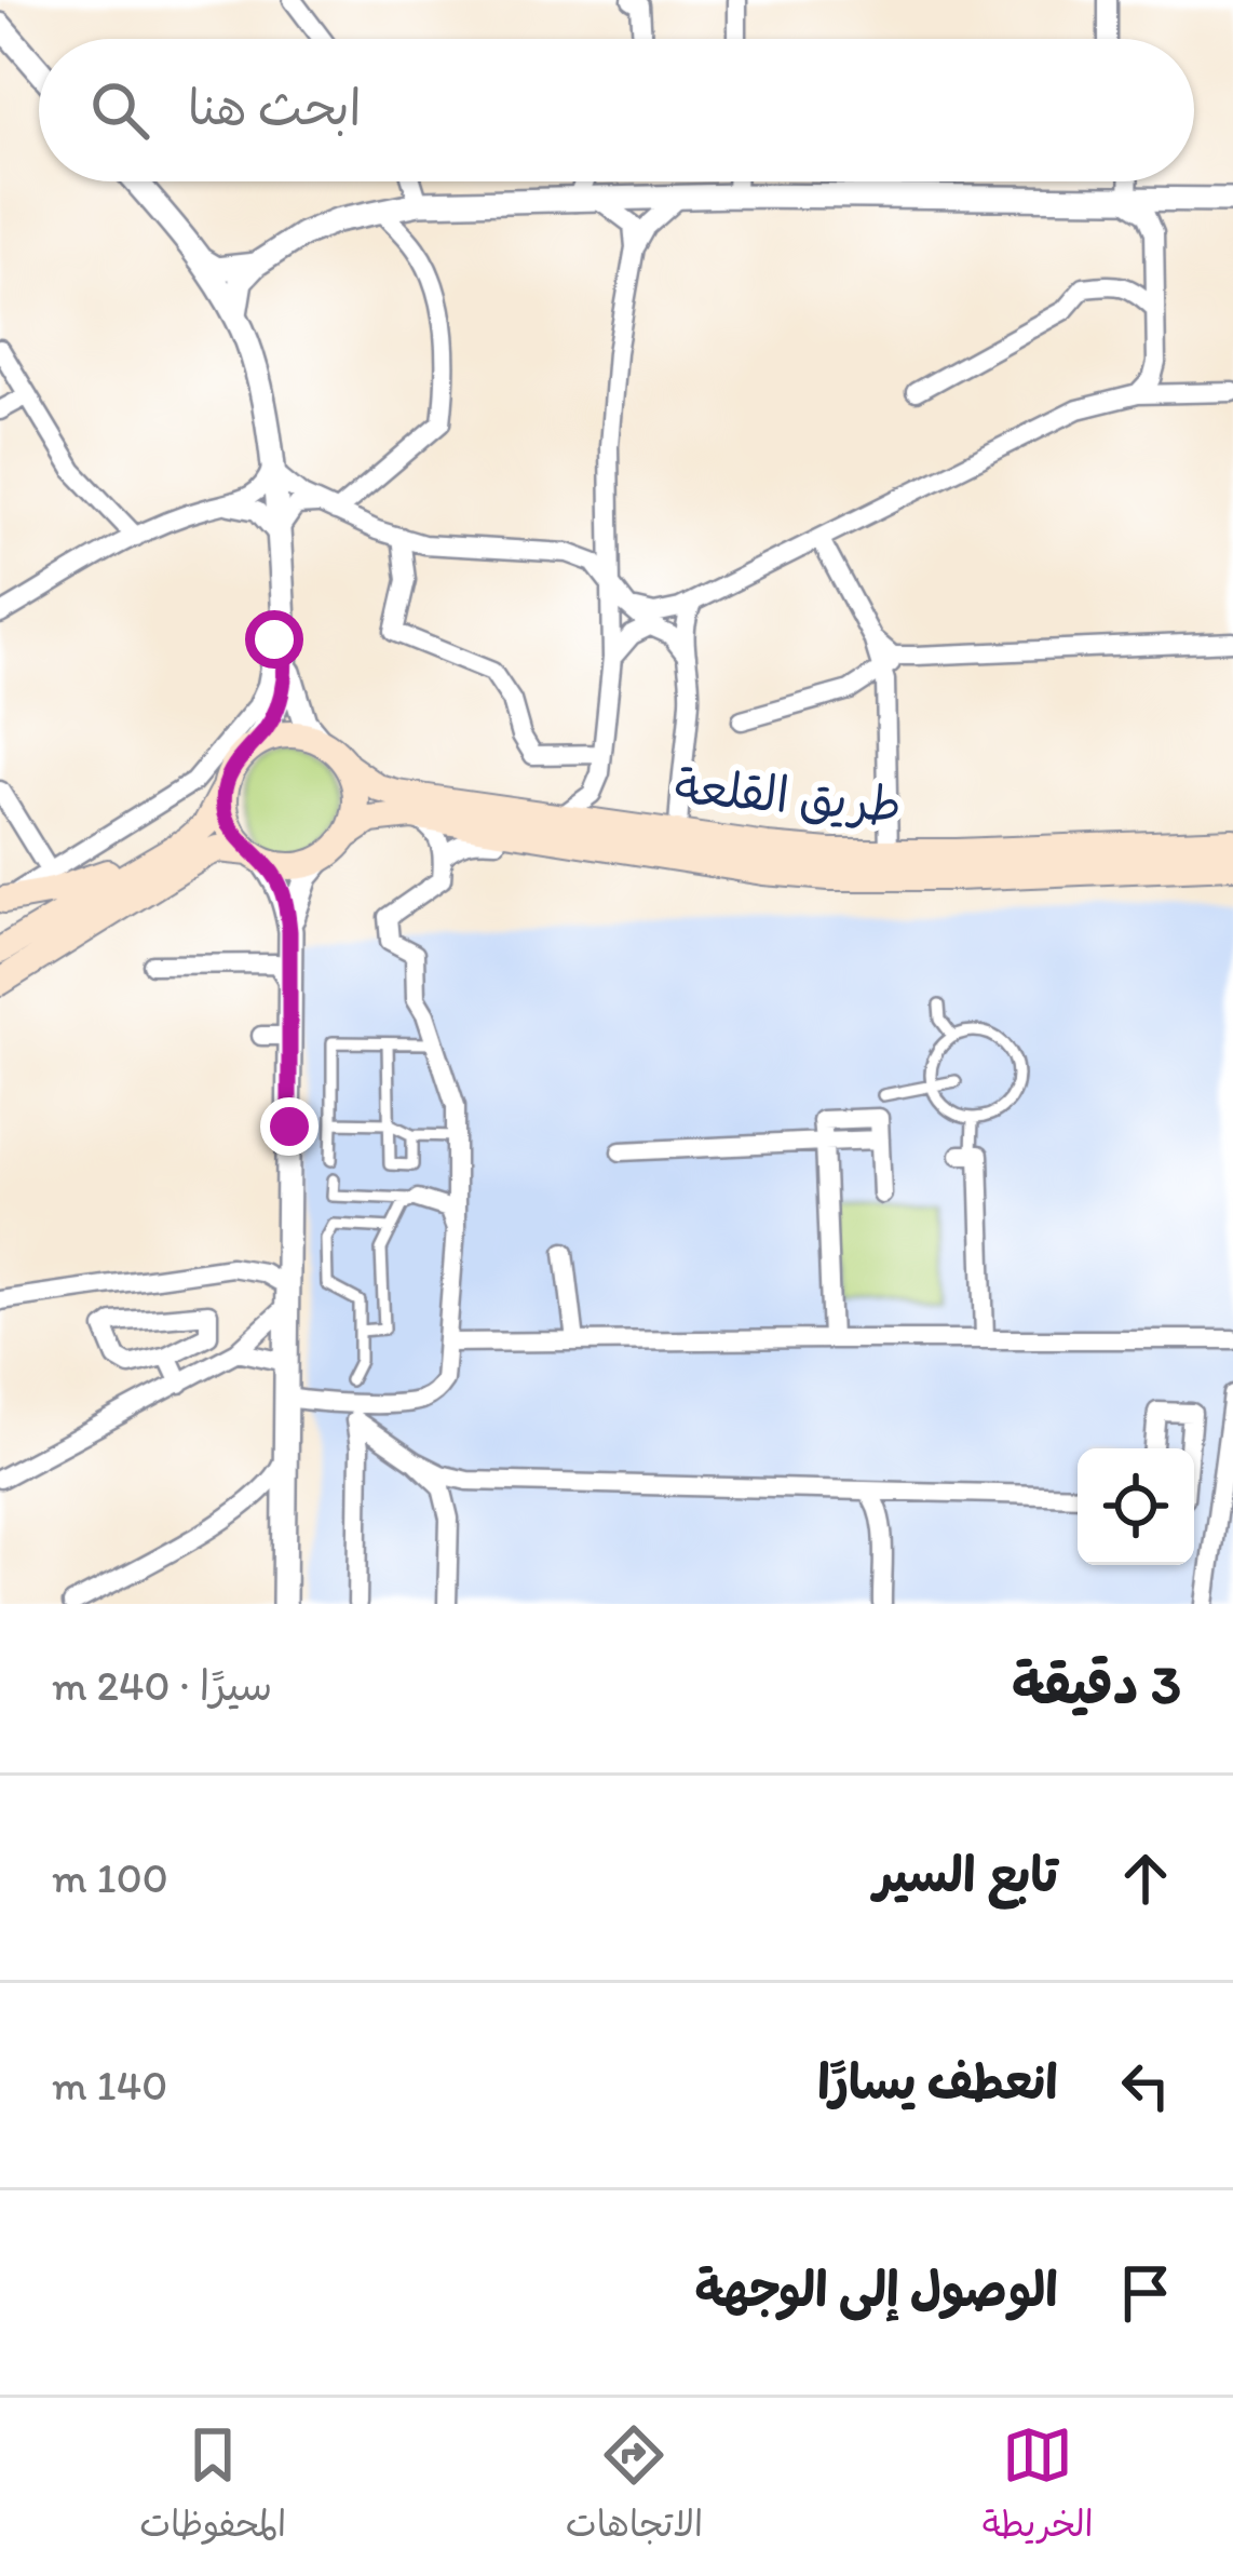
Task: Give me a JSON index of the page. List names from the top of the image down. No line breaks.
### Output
{"streets":{"main road":["طريق القلعة"]},"page":{"search":"ابحث هنا","heading":["3 دقيقة","سيرًا · 240 m"],"list":[["تابع السير","100 m"],["انعطف يسارًا","140 m"],"الوصول إلى الوجهة"],"nav":["الخريطة","الاتجاهات","المحفوظات"]}}
